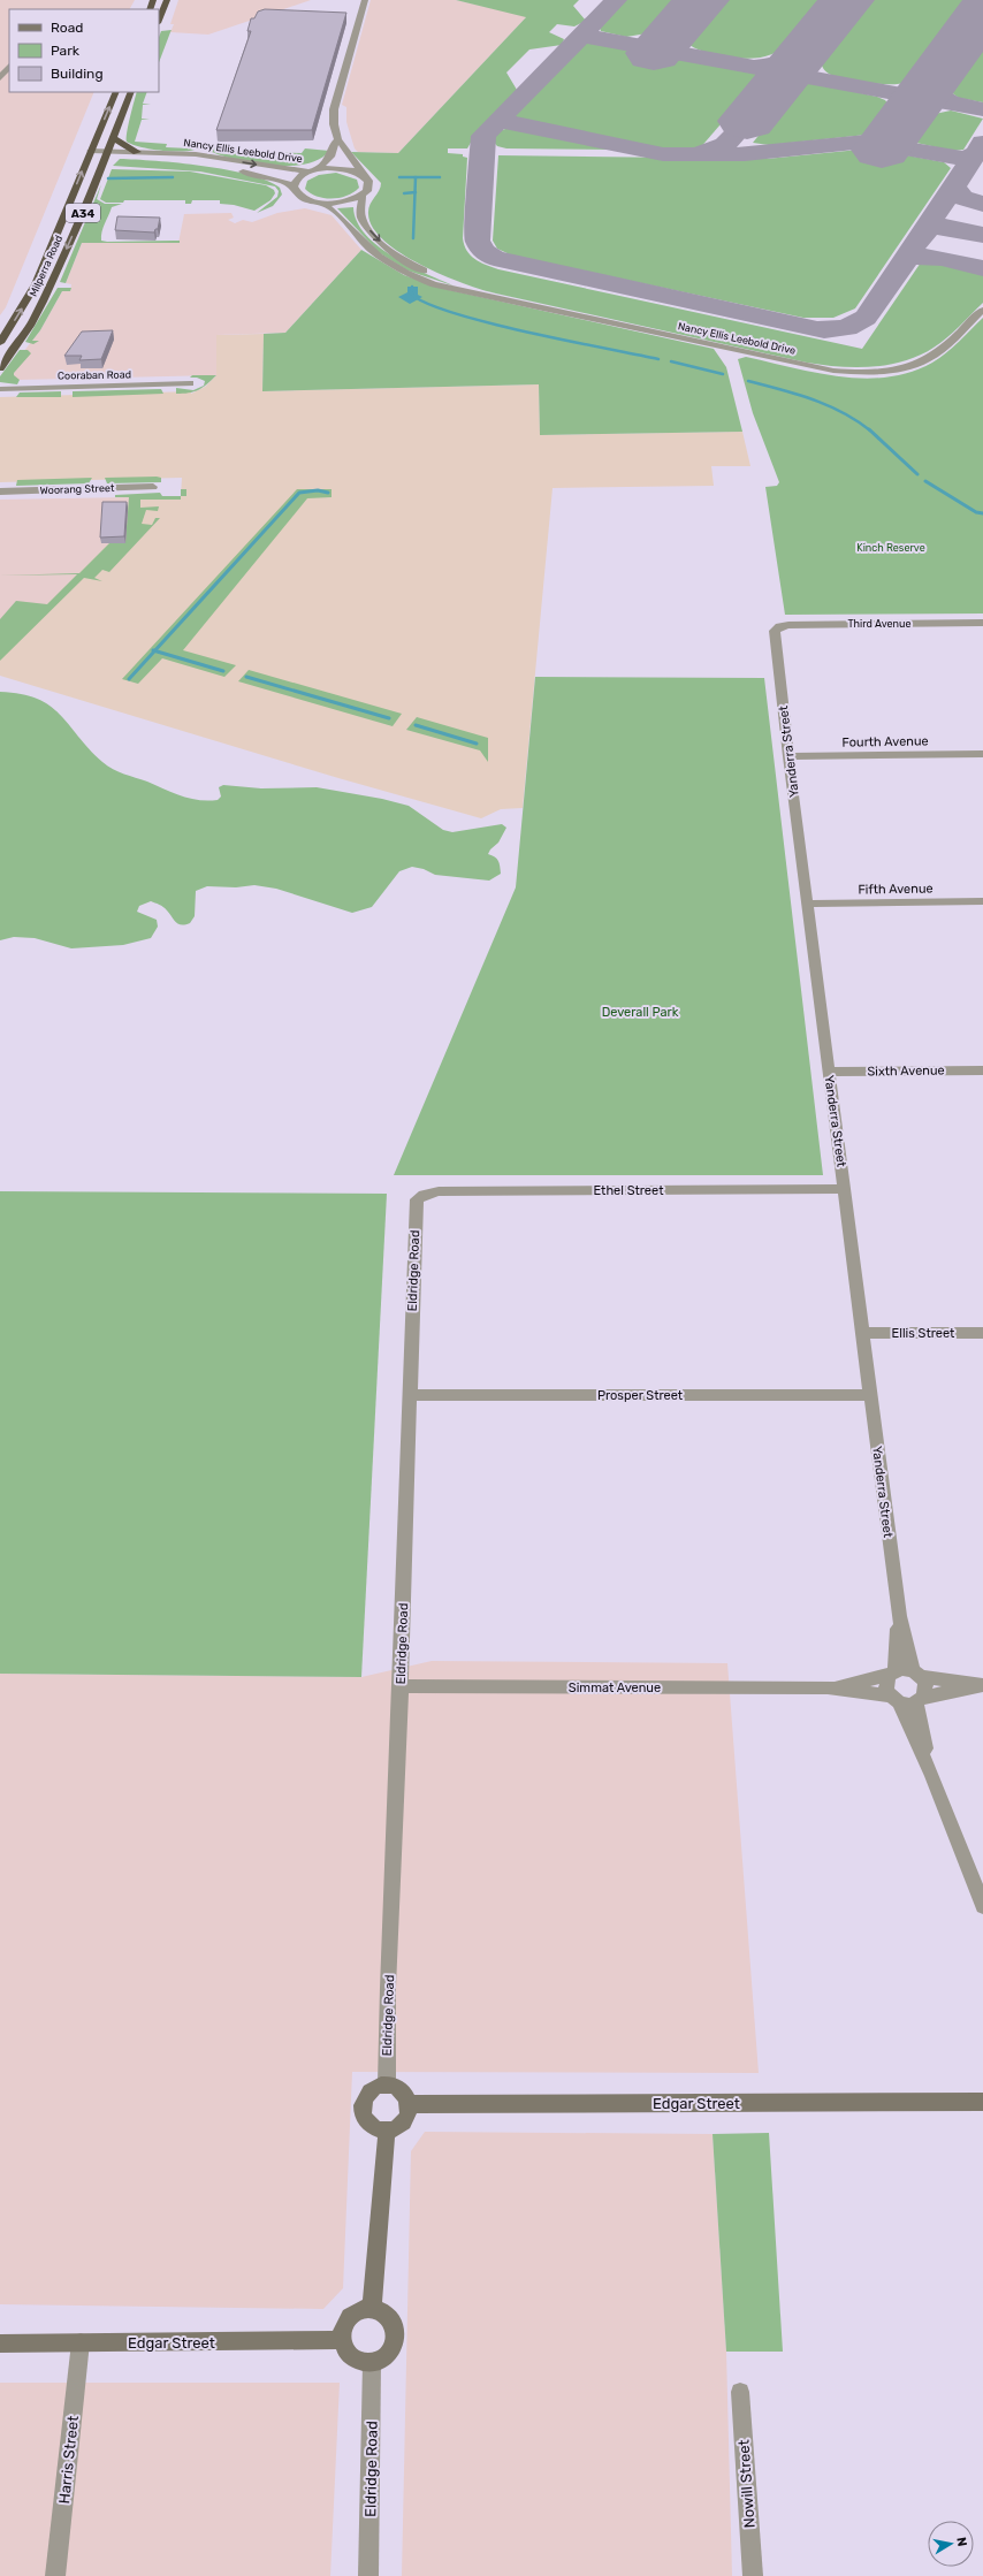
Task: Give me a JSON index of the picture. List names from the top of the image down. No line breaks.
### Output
{"streets":{"highway":["A34","Milperra Road"],"main road":["Edgar Street"],"street":["Nancy Ellis Leebold Drive","Cooraban Road","Woorang Street","Third Avenue","Fourth Avenue","Yanderra Street","Fifth Avenue","Sixth Avenue","Ethel Street","Eldridge Road","Ellis Street","Prosper Street","Simmat Avenue","Harris Street","Nowill Street"]},"crossings":[["Nancy Ellis Leebold Drive","Milperra Road"],["Third Avenue","Yanderra Street"],["Fourth Avenue","Yanderra Street"],["Yanderra Street","Fifth Avenue"],["Yanderra Street","Sixth Avenue"],["Yanderra Street","Ethel Street"],["Yanderra Street","Ellis Street"],["Yanderra Street","Prosper Street"],["Yanderra Street","Simmat Avenue"],["Ethel Street","Eldridge Road"],["Eldridge Road","Prosper Street"],["Eldridge Road","Simmat Avenue"],["Eldridge Road","Edgar Street"],["Edgar Street","Harris Street"]],"parks":["Kinch Reserve","Deverall Park"],"legend":["Road","Park","Building"],"north":"right"}
